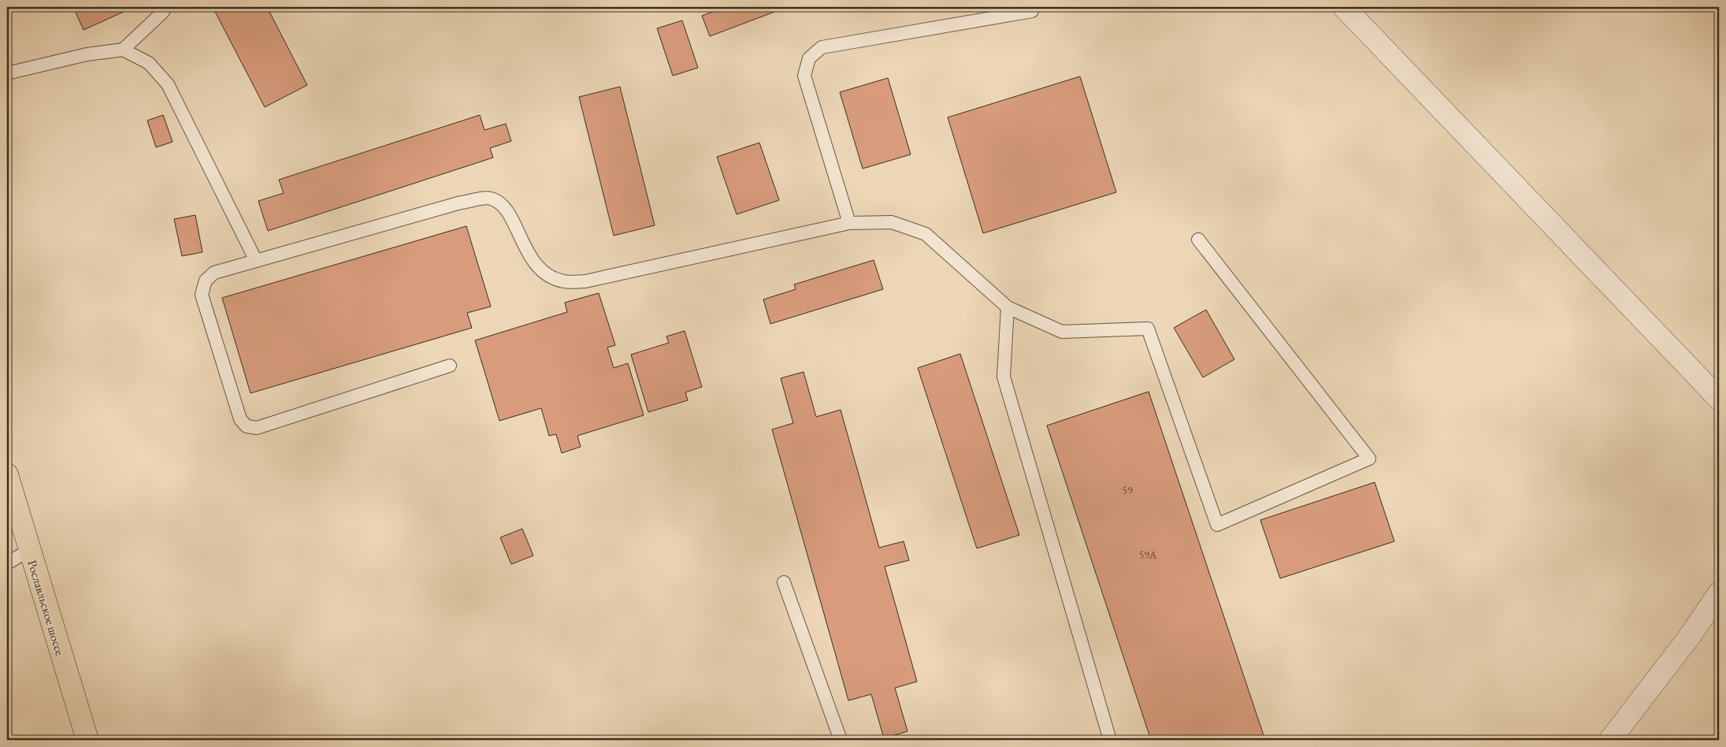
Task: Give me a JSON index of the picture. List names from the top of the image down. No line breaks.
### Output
{"streets":{"main road":["Рославльское шоссе"]},"house_numbers":["59","59А"]}
